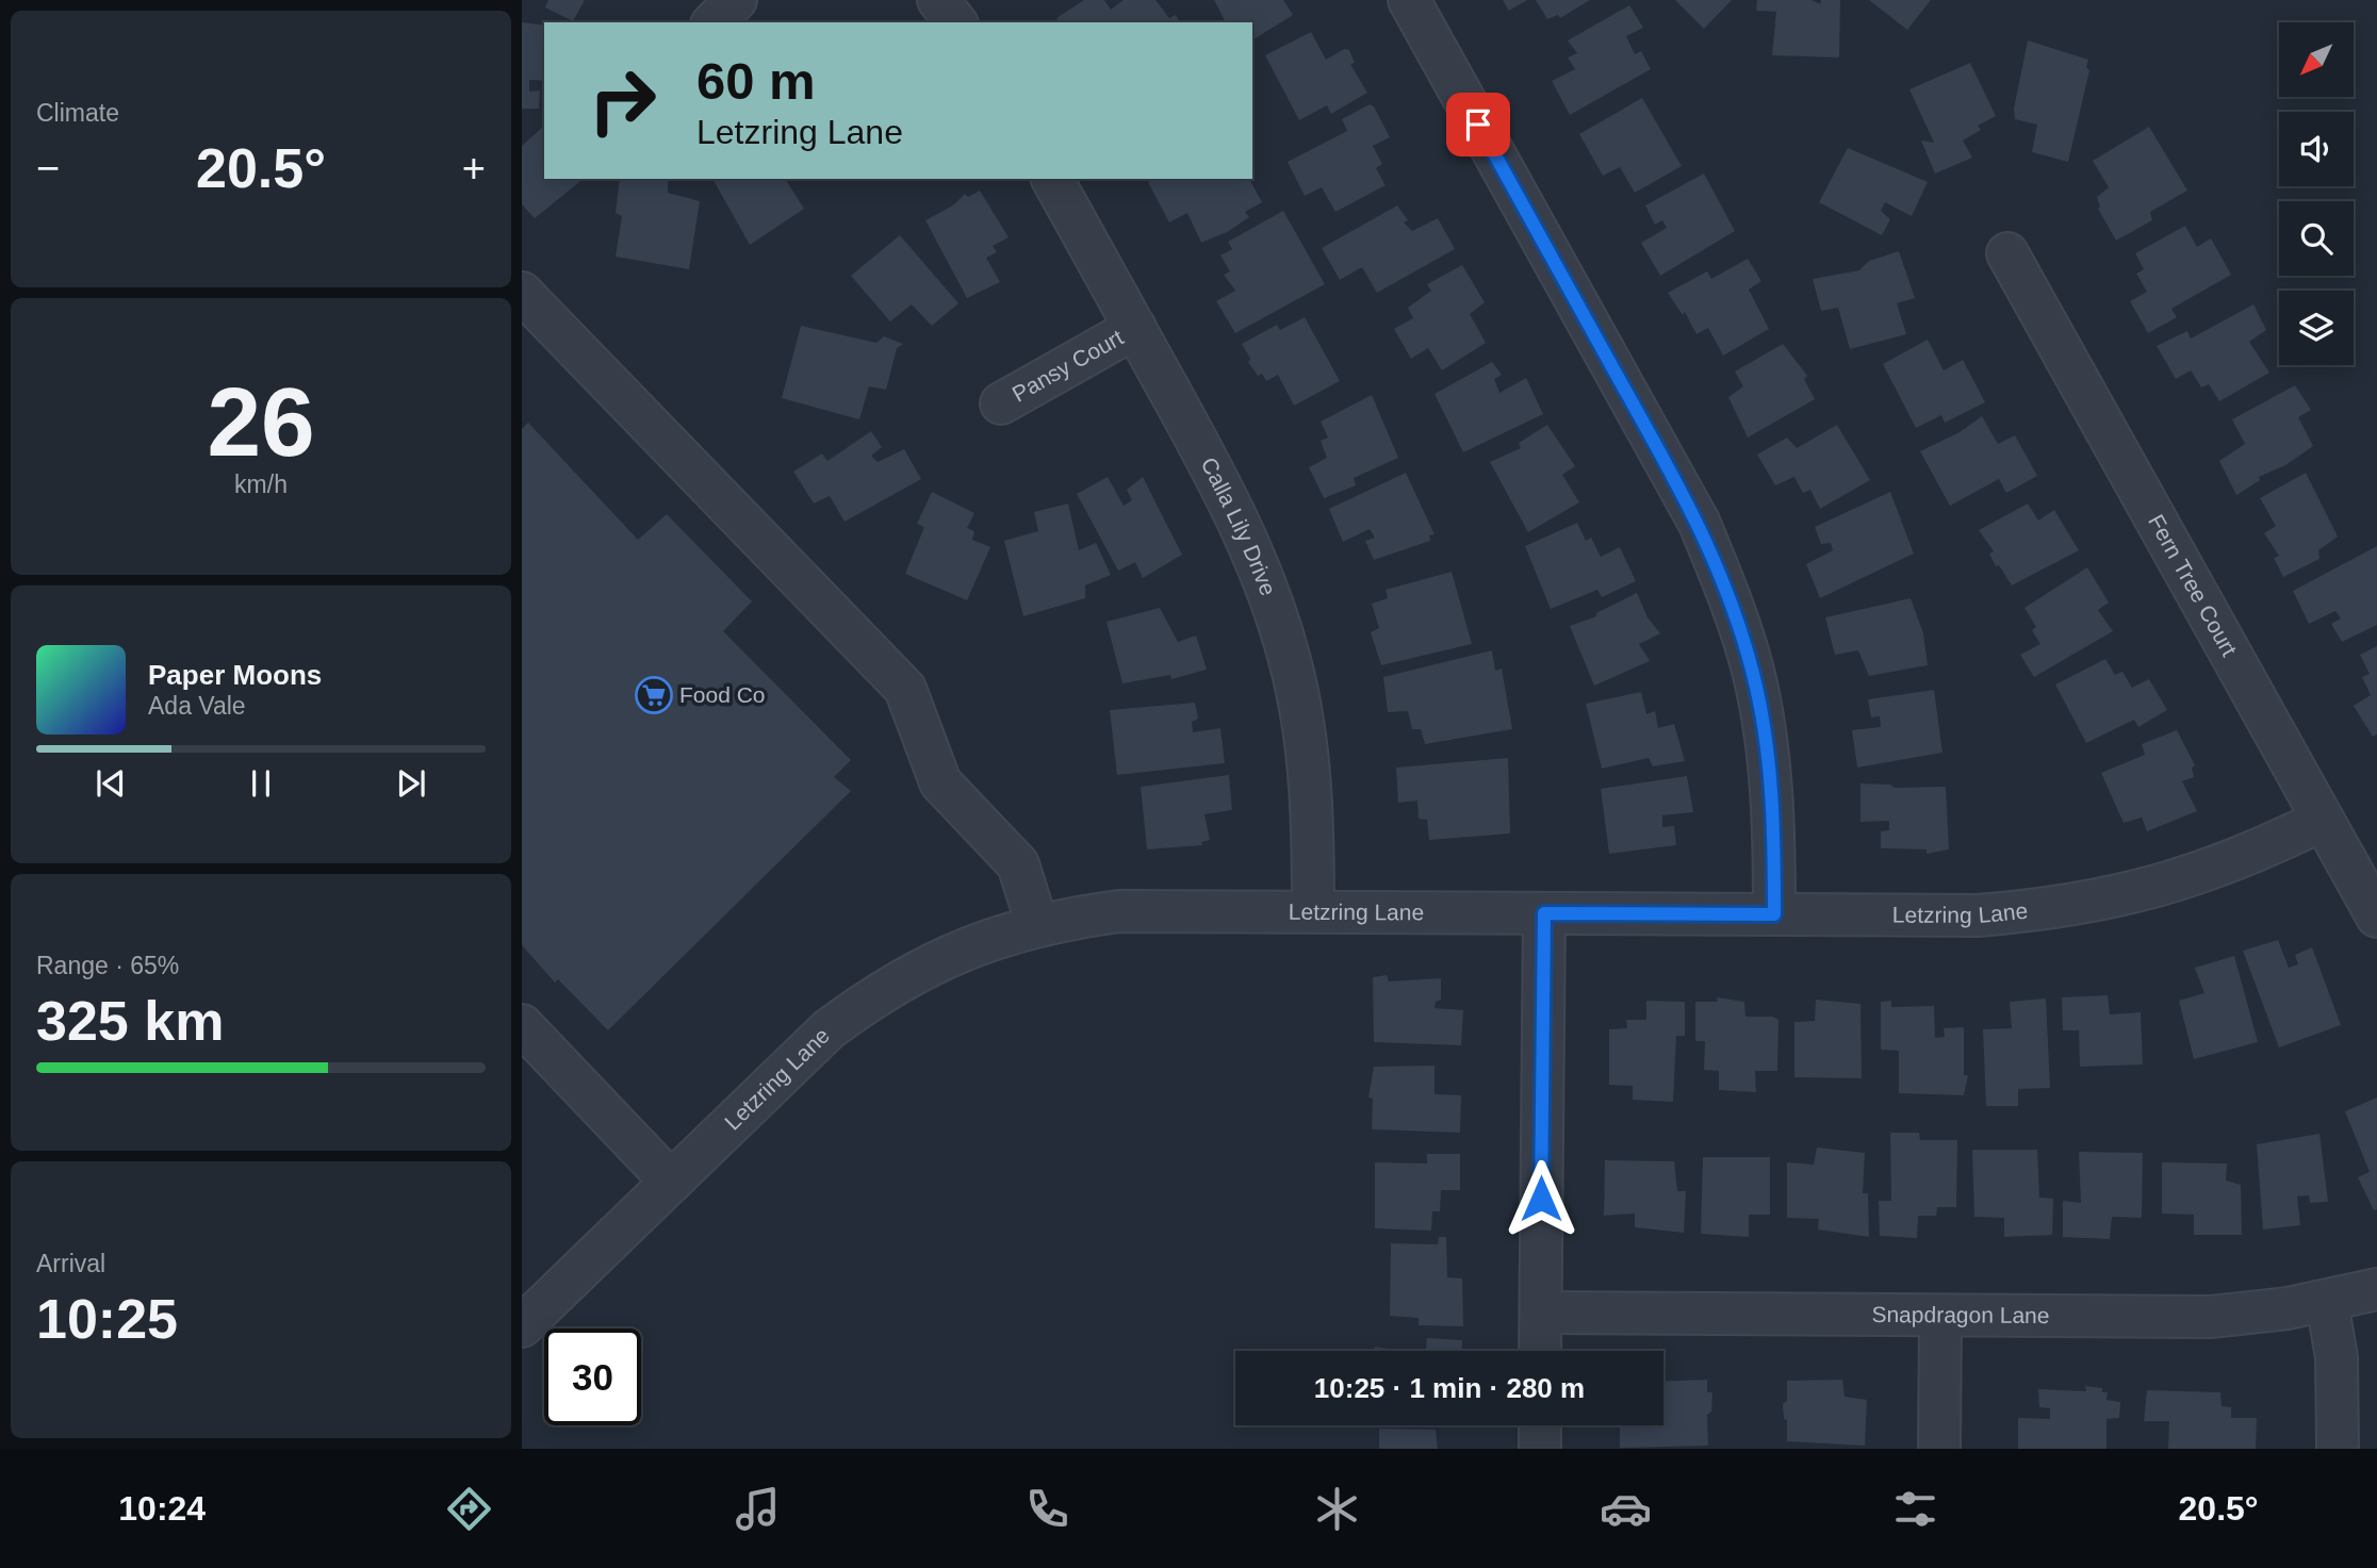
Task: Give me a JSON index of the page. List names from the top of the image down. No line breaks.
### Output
{"streets":{"street":["Pansy Court","Calla Lily Drive","Fern Tree Court","Letzring Lane","Snapdragon Lane"]},"crossings":[["Pansy Court","Calla Lily Drive"],["Calla Lily Drive","Letzring Lane"],["Fern Tree Court","Letzring Lane"]],"places":{"supermarket":["Food Co"]},"north":"bottom left","page":{"tile":["Climate",["26","km/h"],["Range · 65%","325 km"],["Arrival","10:25"]],"turn":["60 m","Letzring Lane"],"heat":["−","20.5°","+"],"song":["Paper Moons","Ada Vale"],"limit":"30","trip":"10:25 · 1 min · 280 m","tabs":["10:24","20.5°"]}}
